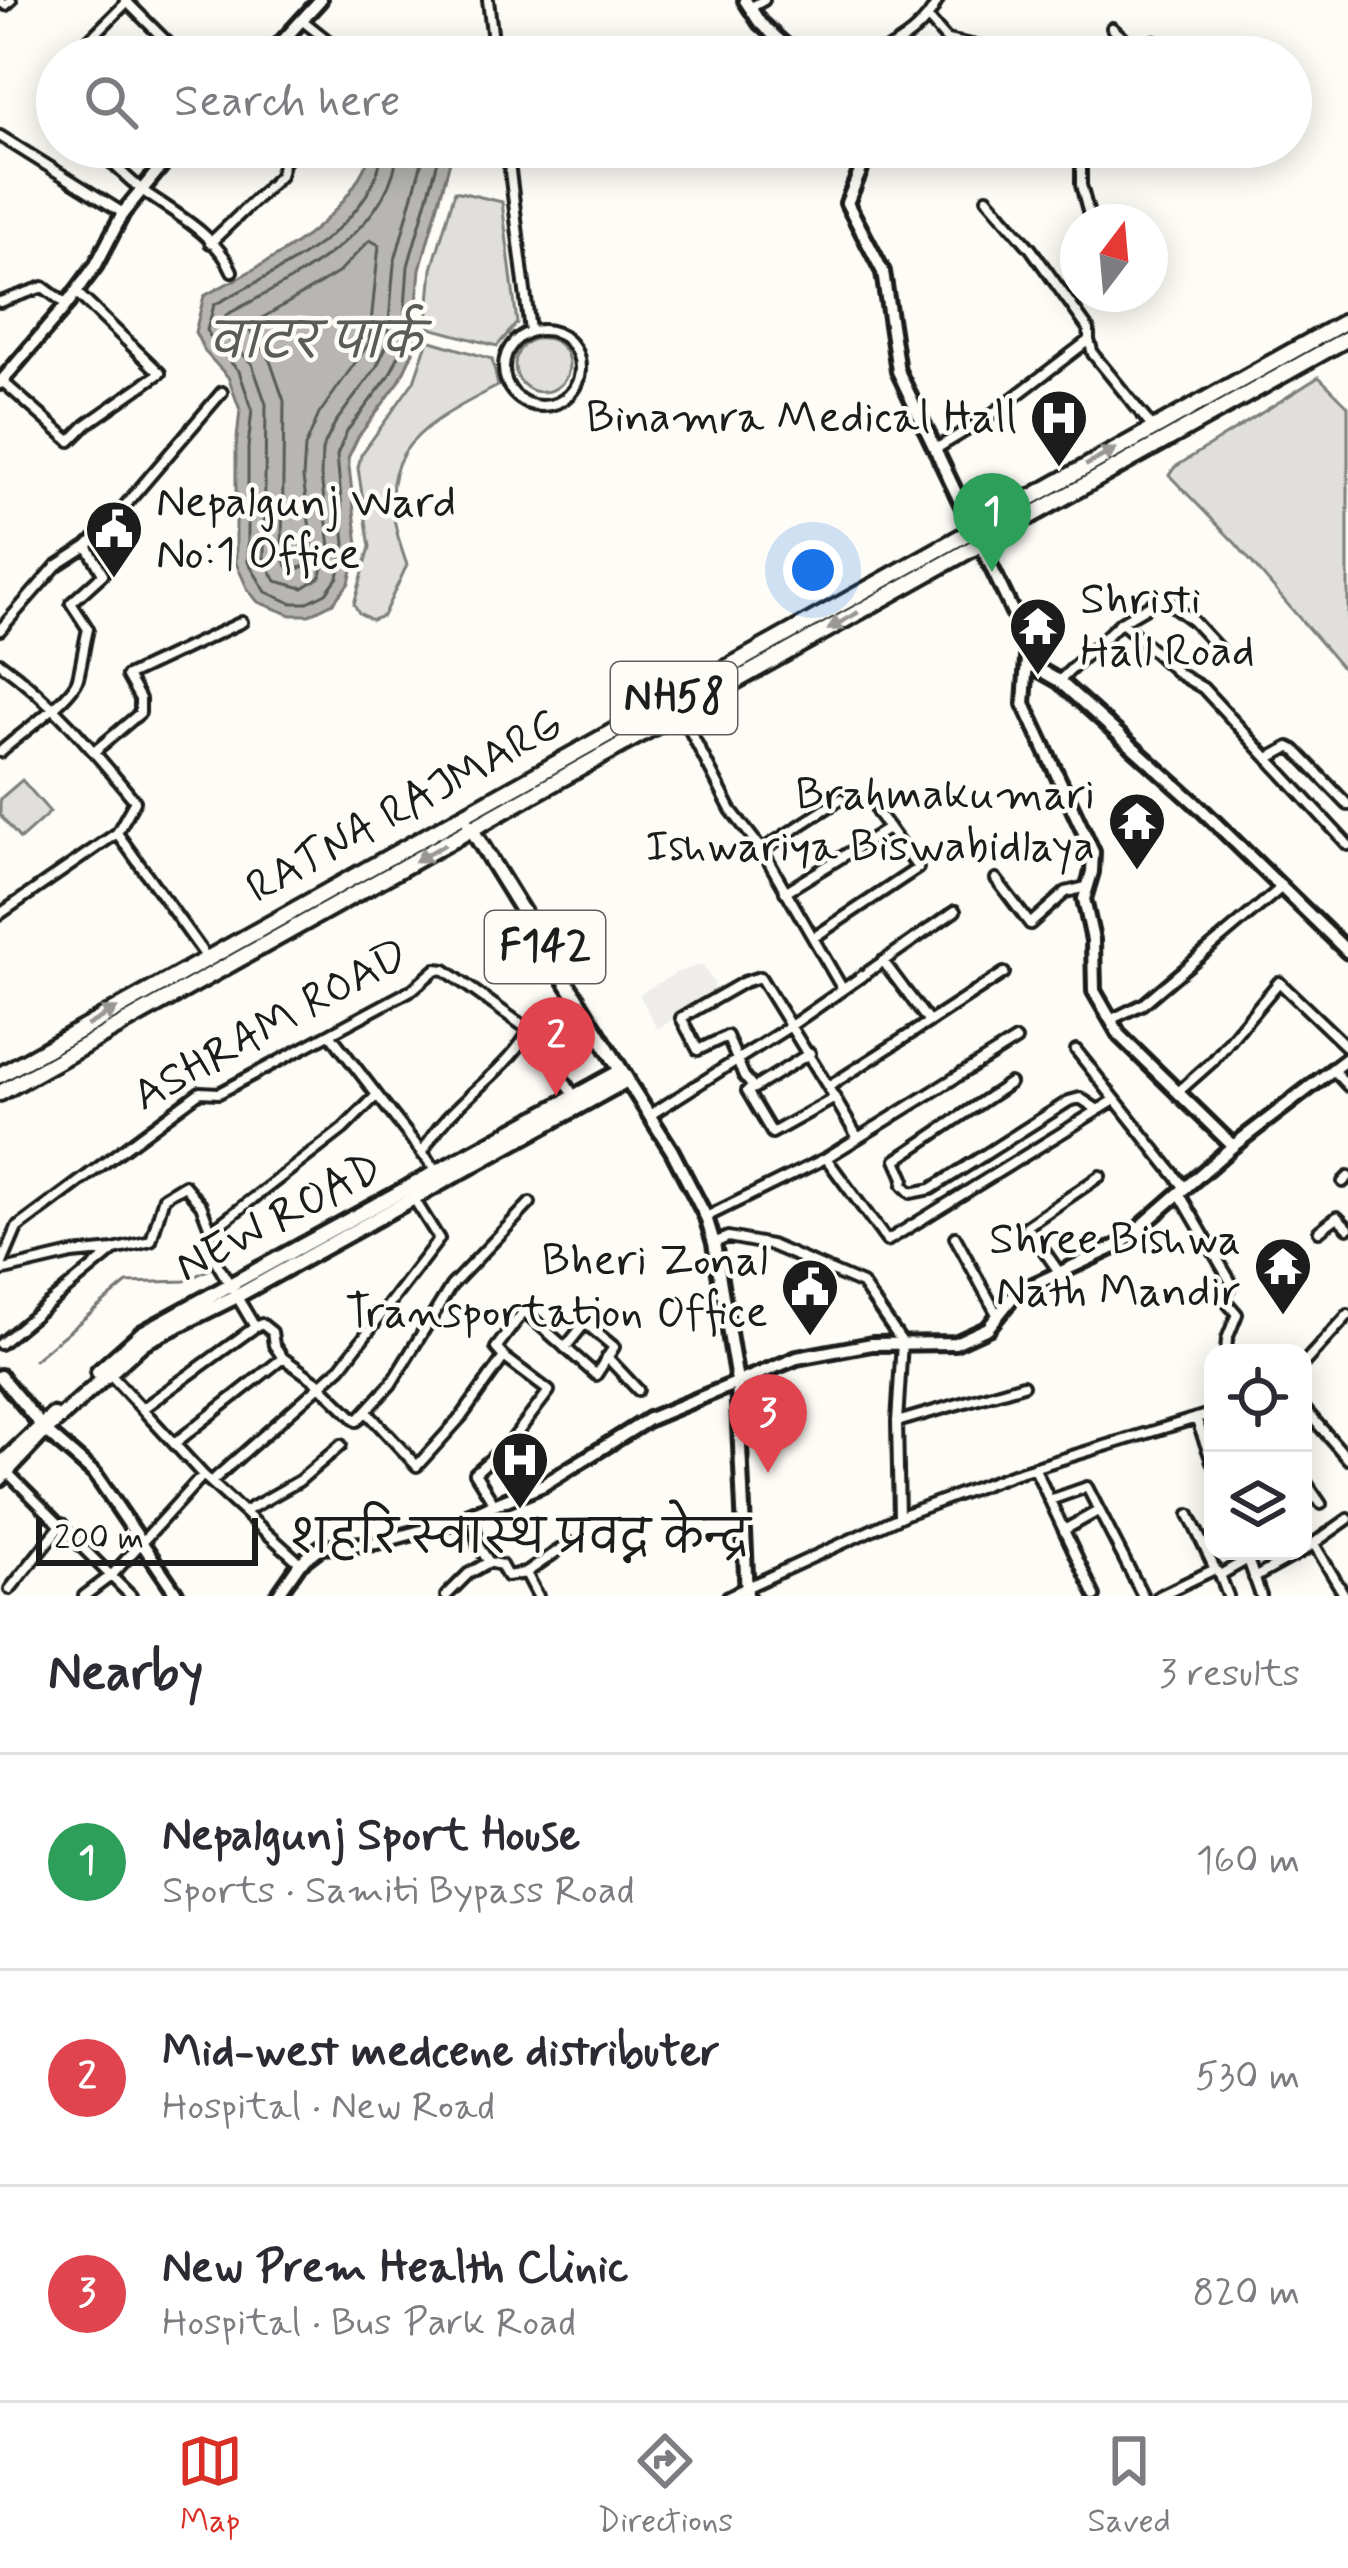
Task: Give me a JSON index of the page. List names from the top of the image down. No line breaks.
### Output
{"streets":{"highway":["NH58","RATNA RAJMARG"],"main road":["F142","NEW ROAD"],"street":["ASHRAM ROAD"]},"crossings":[["RATNA RAJMARG","F142"],["F142","NEW ROAD"],["ASHRAM ROAD","NEW ROAD"]],"water":["वाटर पार्क"],"places":{"hospital":["Binamra Medical Hall","शहरि स्वास्थ प्रवद्न केन्द्र"],"public building":["Nepalgunj Ward No:1 Office","Bheri Zonal Transportation Office"],"temple":["Shristi Hall Road","Brahmakumari Ishwariya Biswabidlaya","Shree Bishwa Nath Mandir"]},"scale_bar":"200 m","north":"top","page":{"search":"Search here","pins":["1","2","3"],"scale":"200 m","heading":["Nearby","3 results"],"list":[{"mark":"1","name":"Nepalgunj Sport House","note":"Sports · Samiti Bypass Road","value":"160 m"},{"mark":"2","name":"Mid-west medcene distributer","note":"Hospital · New Road","value":"530 m"},{"mark":"3","name":"New Prem Health Clinic","note":"Hospital · Bus Park Road","value":"820 m"}],"nav":["Map","Directions","Saved"]}}
